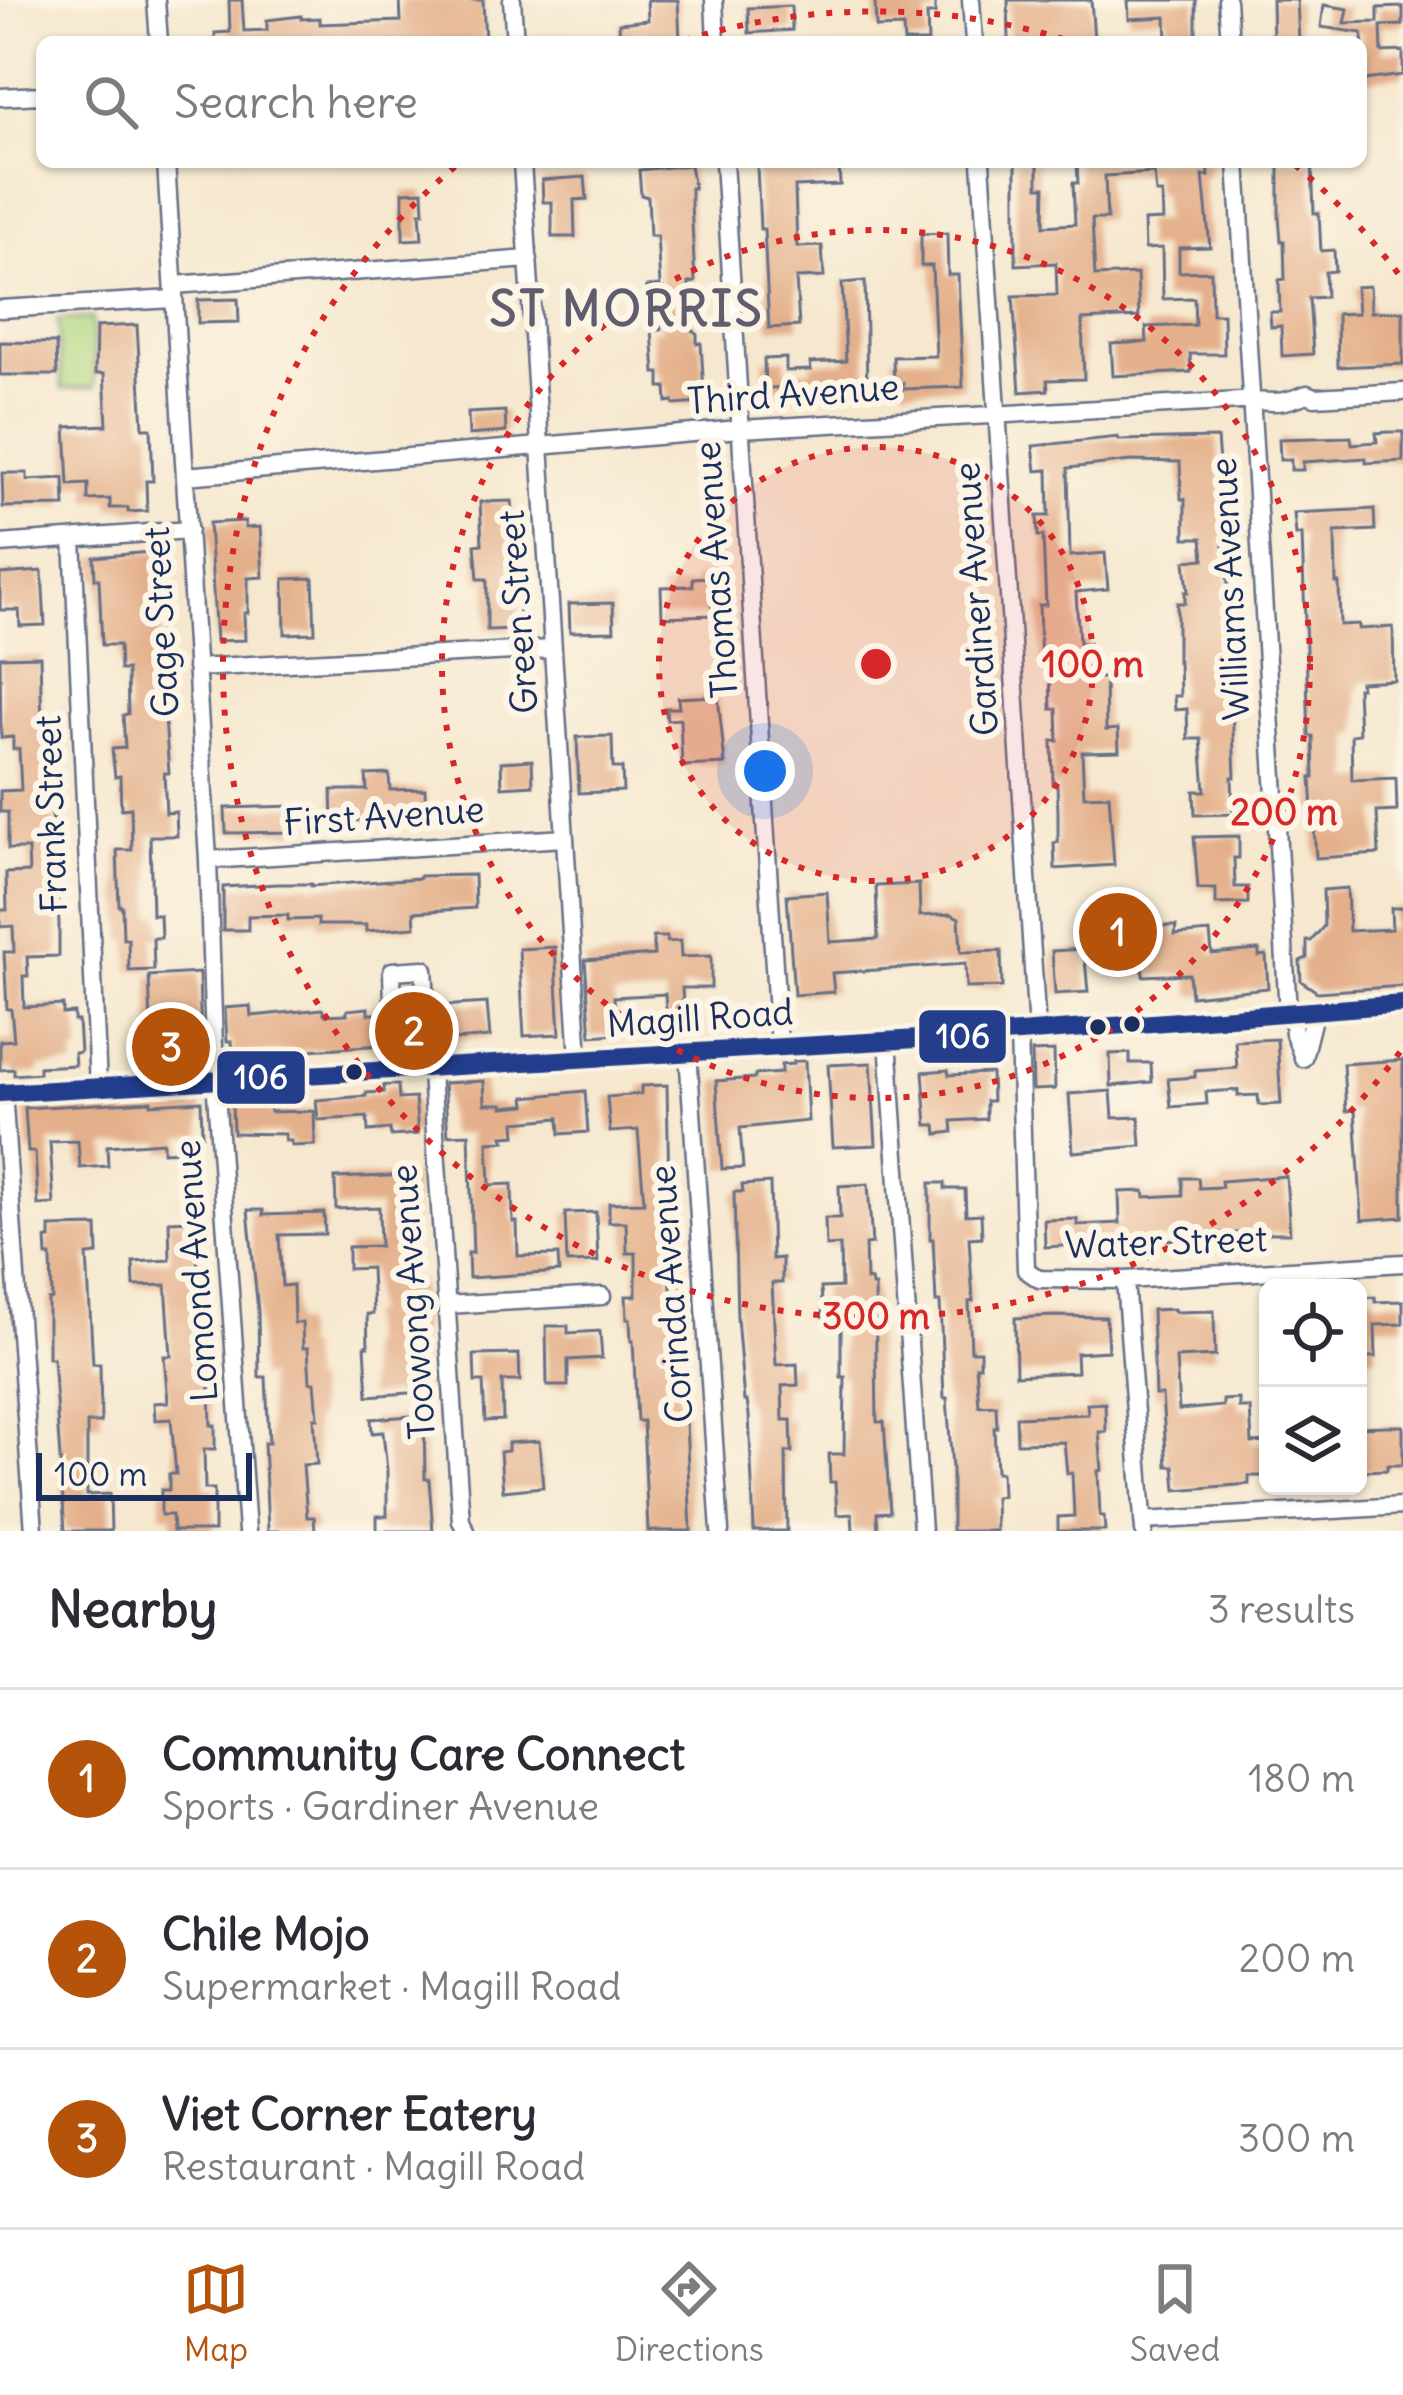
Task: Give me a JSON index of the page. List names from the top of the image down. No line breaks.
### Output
{"streets":{"main road":["Magill Road"],"street":["Third Avenue","Thomas Avenue","Williams Avenue","Gardiner Avenue","Green Street","Gage Street","Frank Street","First Avenue","Water Street","Lomond Avenue","Corinda Avenue","Toowong Avenue"]},"crossings":[["Third Avenue","Thomas Avenue"],["Third Avenue","Williams Avenue"],["Third Avenue","Gardiner Avenue"],["Third Avenue","Green Street"],["Third Avenue","Gage Street"],["Thomas Avenue","Magill Road"],["Williams Avenue","Magill Road"],["Gardiner Avenue","Magill Road"],["Gardiner Avenue","Water Street"],["Green Street","First Avenue"],["Green Street","Magill Road"],["Gage Street","First Avenue"],["Gage Street","Magill Road"],["Gage Street","Lomond Avenue"],["Frank Street","Magill Road"],["Magill Road","Water Street"],["Magill Road","Lomond Avenue"],["Magill Road","Corinda Avenue"],["Magill Road","Toowong Avenue"]],"districts":["ST MORRIS"],"lines":["transit line 106"],"scale_bar":"100 m","page":{"search":"Search here","pins":["1","2","3"],"scale":"100 m","heading":["Nearby","3 results"],"list":[{"mark":"1","name":"Community Care Connect","note":"Sports · Gardiner Avenue","value":"180 m"},{"mark":"2","name":"Chile Mojo","note":"Supermarket · Magill Road","value":"200 m"},{"mark":"3","name":"Viet Corner Eatery","note":"Restaurant · Magill Road","value":"300 m"}],"nav":["Map","Directions","Saved"]},"rings":["100 m","200 m","300 m"]}
